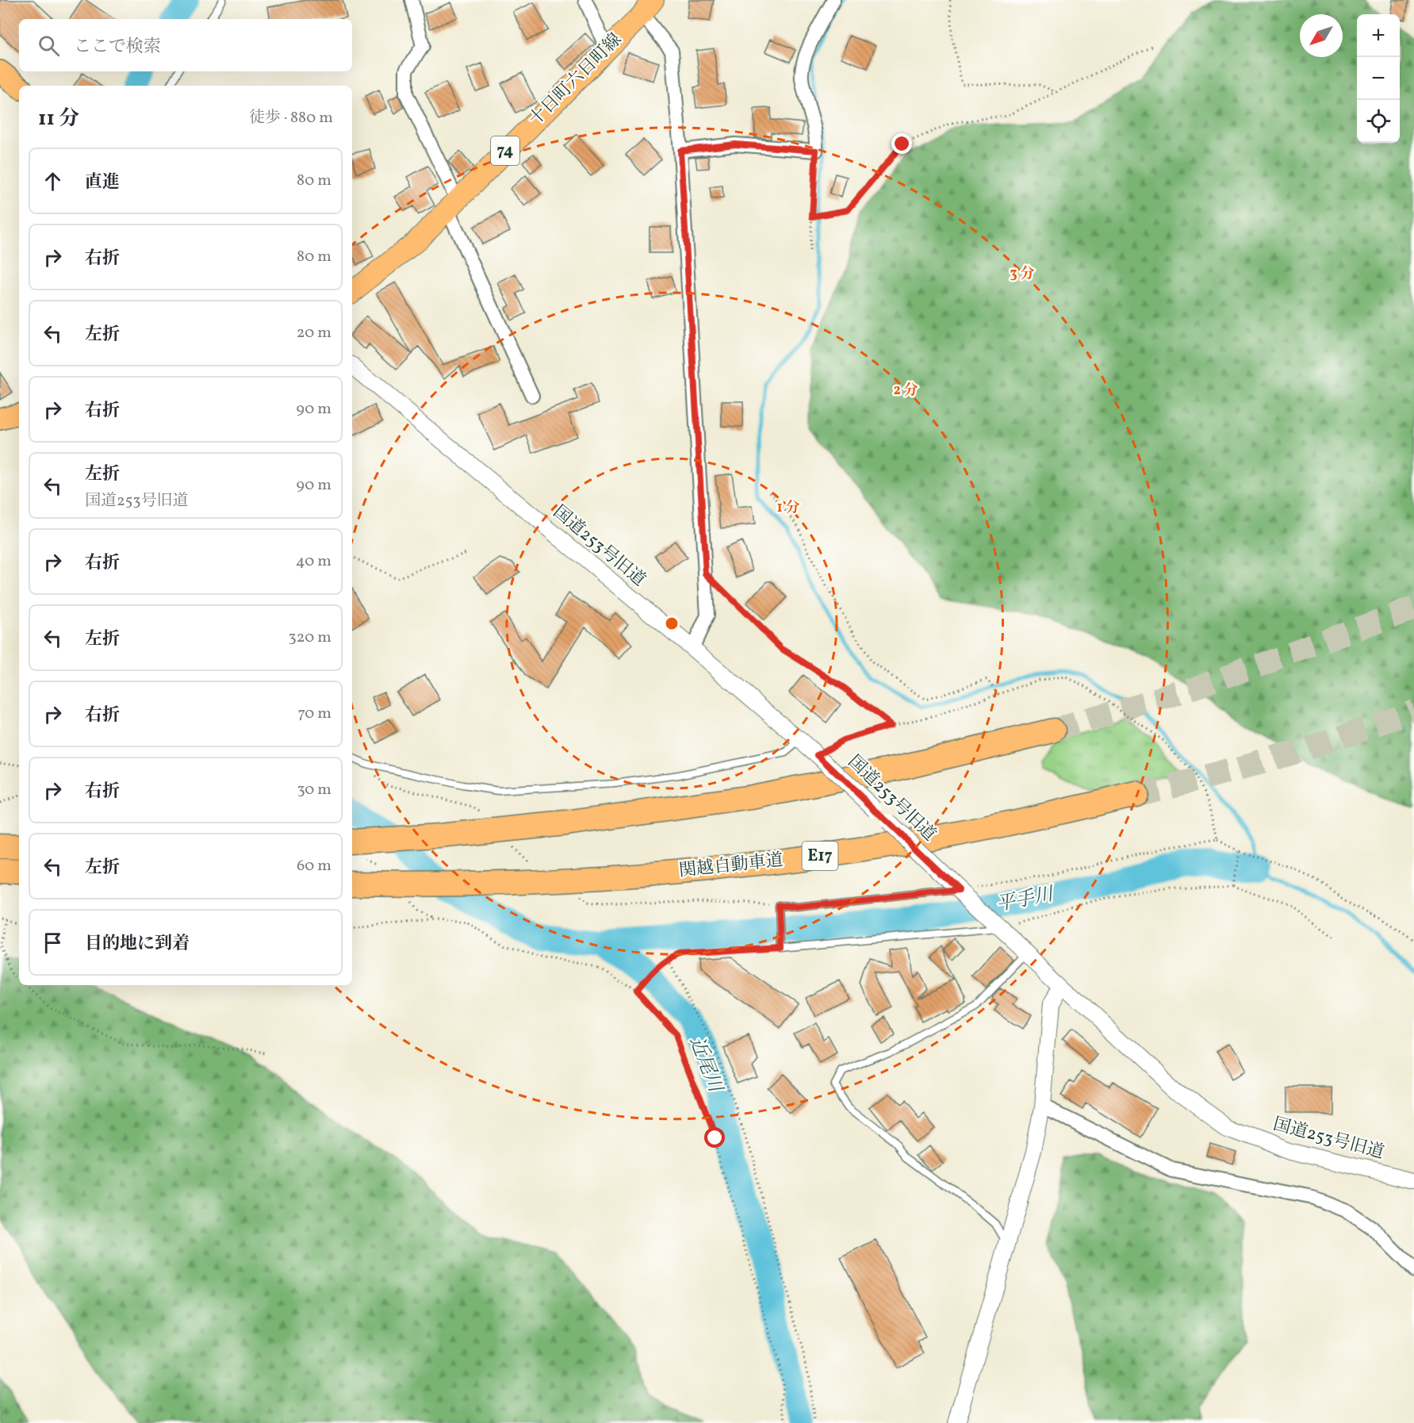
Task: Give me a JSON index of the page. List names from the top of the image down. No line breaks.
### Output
{"streets":{"highway":["E17","関越自動車道"],"main road":["十日町六日町線","74"],"street":["国道253号旧道"]},"water":["平手川","近尾川"],"north":"bottom left","page":{"map_buttons":["+","−"],"search":"ここで検索","heading":["11 分","徒歩 · 880 m"],"list":[["直進","80 m"],["右折","80 m"],["左折","20 m"],["右折","90 m"],["左折","国道253号旧道","90 m"],["右折","40 m"],["左折","320 m"],["右折","70 m"],["右折","30 m"],["左折","60 m"],"目的地に到着"]},"rings":["3 分","2 分","1 分"]}
